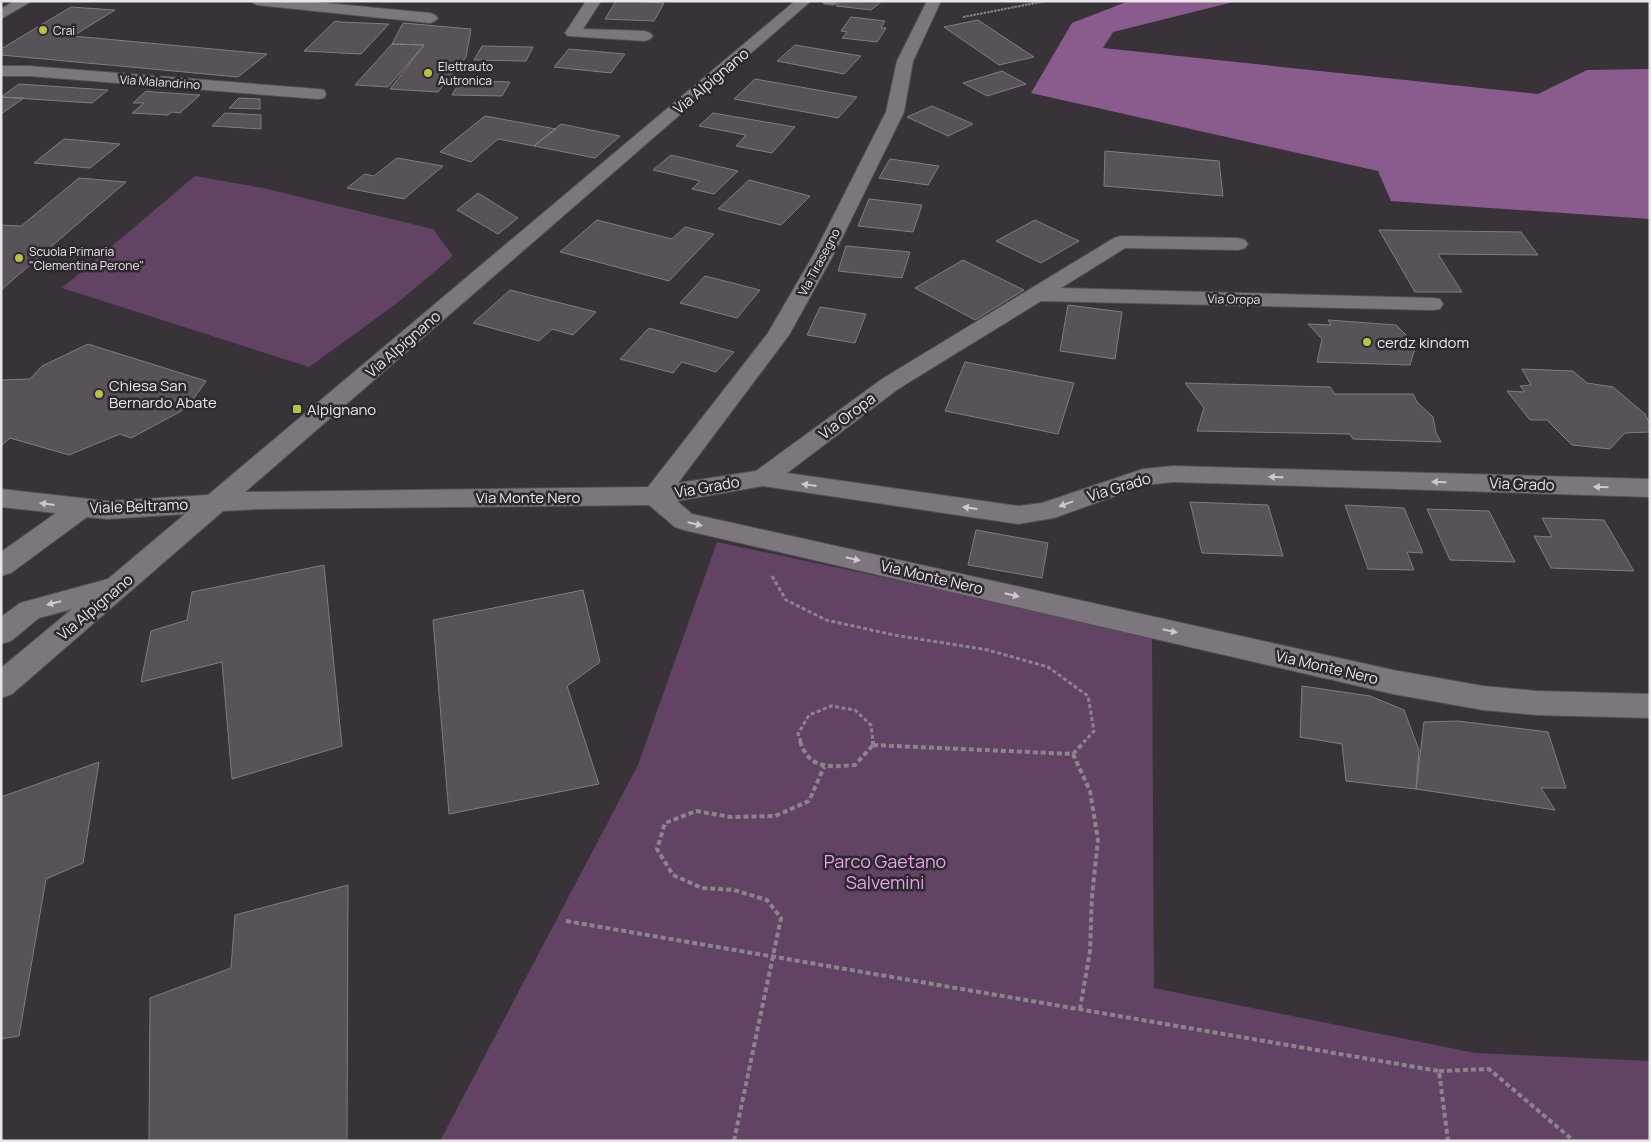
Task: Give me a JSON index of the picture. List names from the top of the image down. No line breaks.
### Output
{"streets":{"street":["Via Alpignano","Via Malandrino","Via Tirasegno","Via Oropa","Via Grado","Via Monte Nero","Viale Beltramo"]},"crossings":[["Via Alpignano","Via Monte Nero"],["Via Alpignano","Viale Beltramo"],["Via Tirasegno","Via Grado"],["Via Tirasegno","Via Monte Nero"],["Via Oropa","Via Grado"],["Via Grado","Via Monte Nero"],["Via Monte Nero","Viale Beltramo"]],"one_way":["Via Grado","Via Monte Nero","Viale Beltramo"],"parks":["Parco Gaetano Salvemini"],"places":{"other":["Crai","Elettrauto Autronica","Scuola Primaria \"Clementina Perone\"","cerdz kindom","Chiesa San Bernardo Abate"],"transit":["Alpignano"]}}
